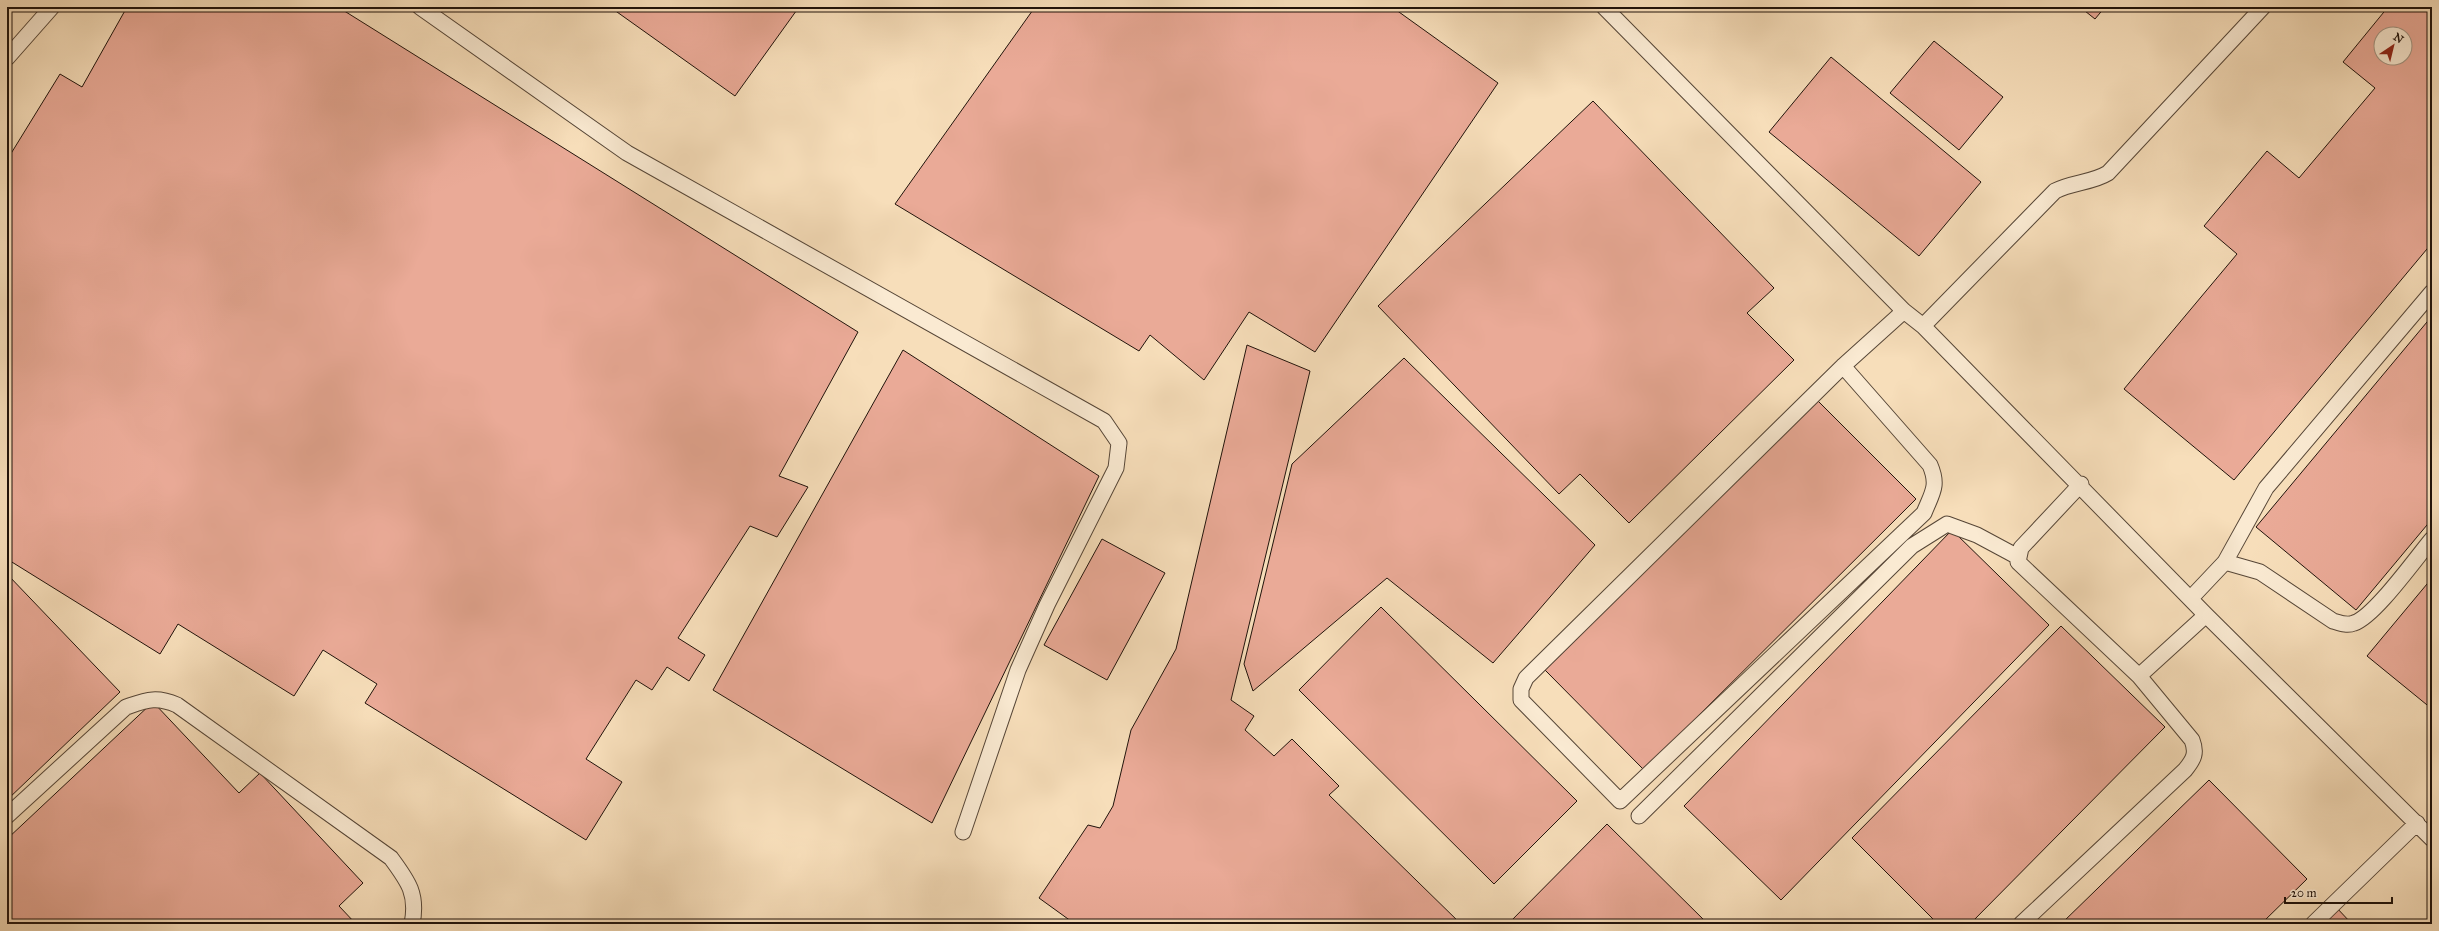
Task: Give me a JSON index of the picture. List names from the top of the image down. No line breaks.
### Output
{"scale_bar":"20 m","north":"top right"}
